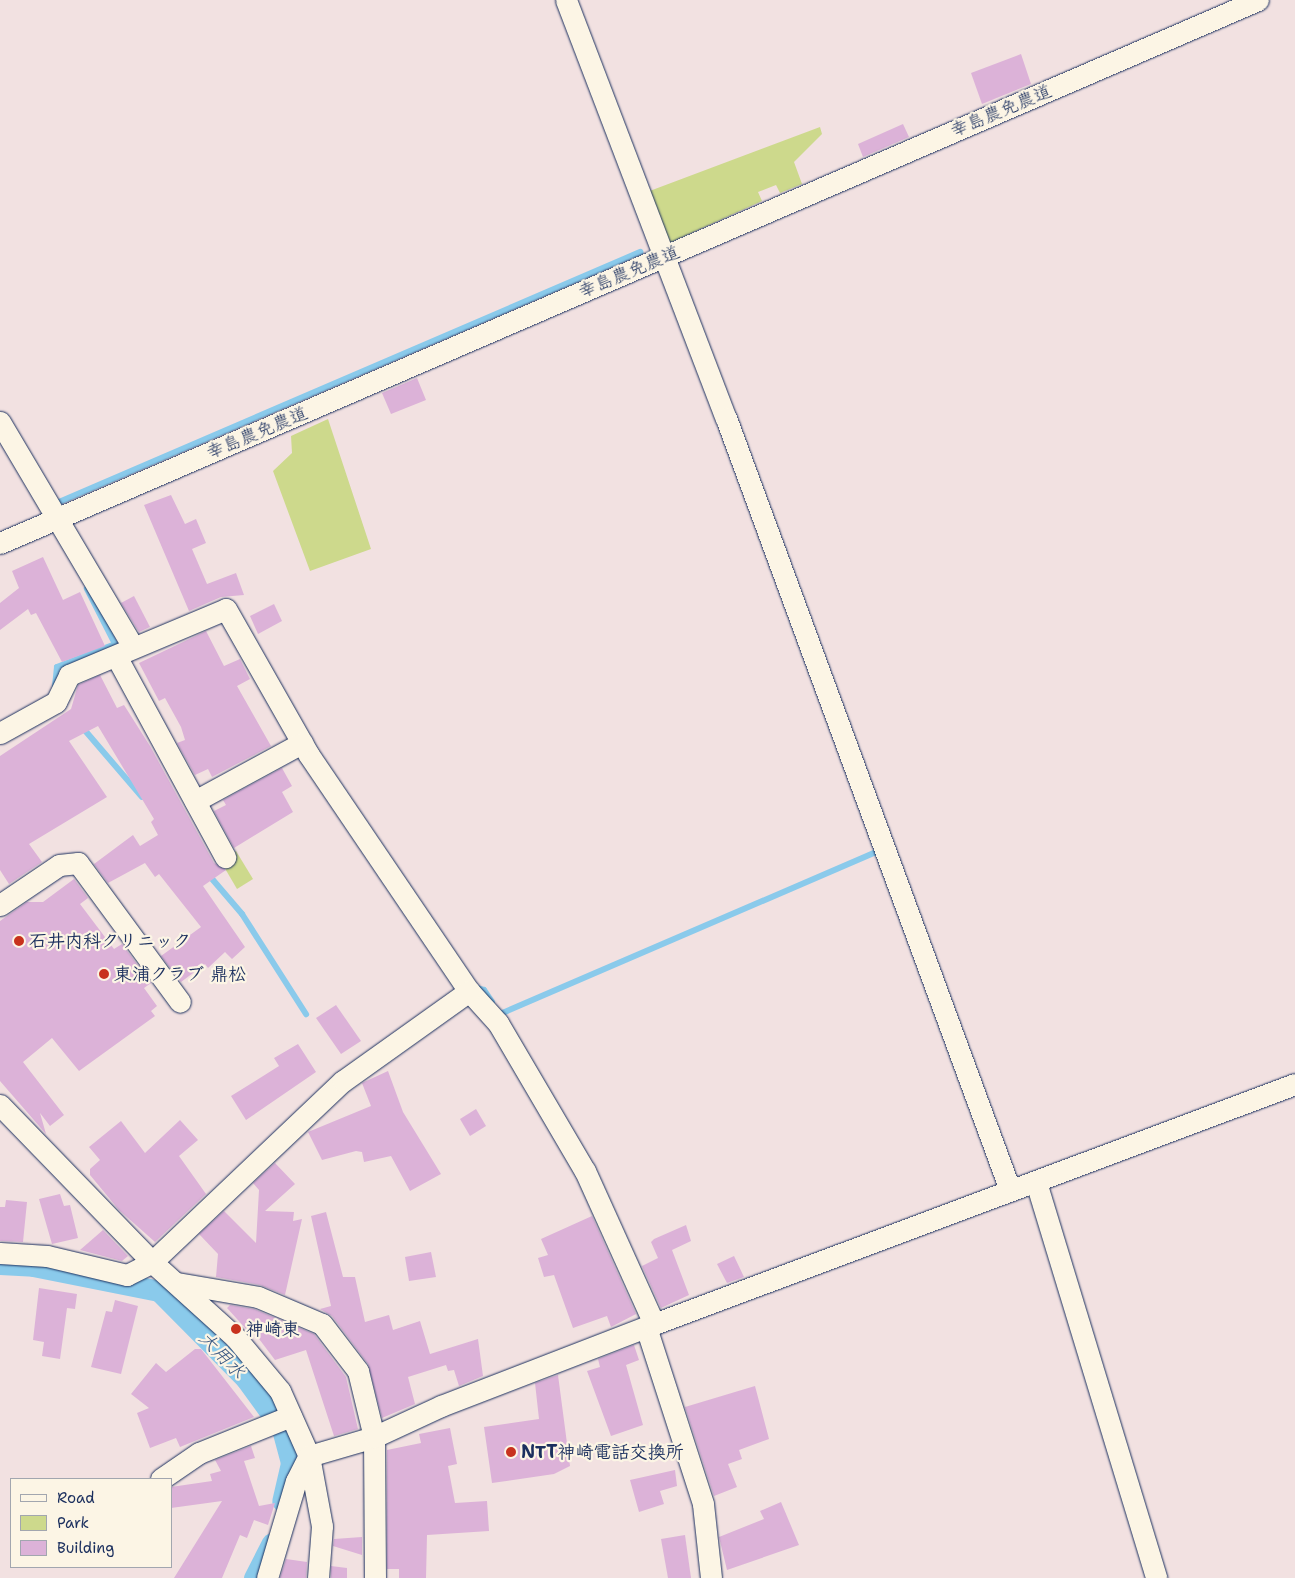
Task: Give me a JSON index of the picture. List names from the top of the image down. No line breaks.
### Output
{"streets":{"street":["幸島農免農道"]},"water":["大用水"],"places":["石井内科クリニック","東浦クラブ 鼎松","神崎東","NTT神崎電話交換所"],"legend":["Road","Park","Building"]}
